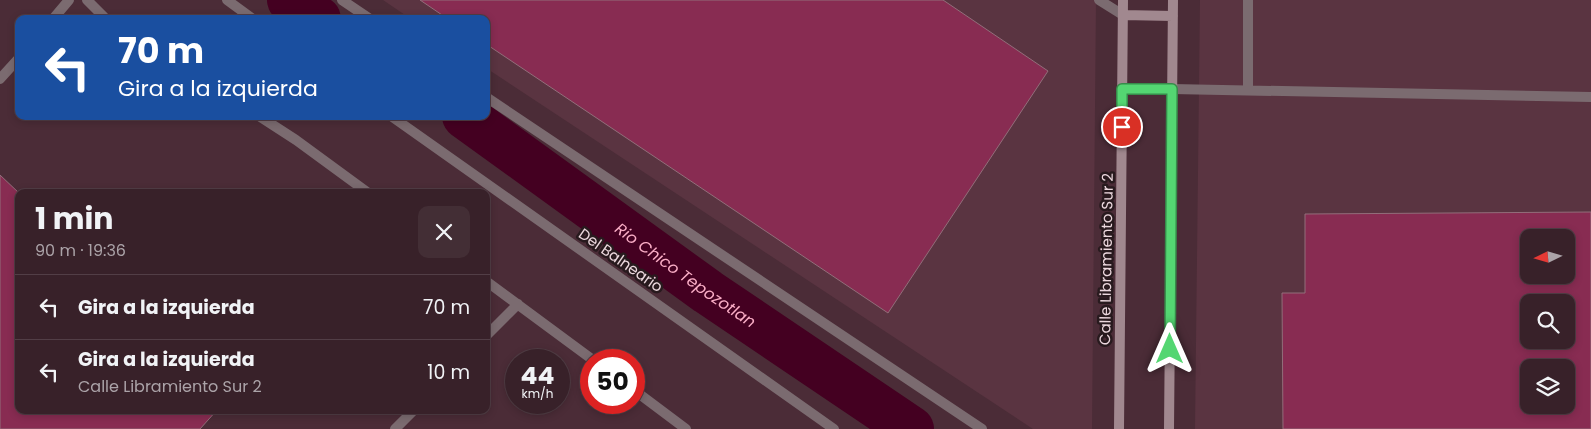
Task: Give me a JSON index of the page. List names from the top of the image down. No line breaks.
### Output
{"streets":{"main road":["Calle Libramiento Sur 2"],"street":["Del Balneario"]},"water":["Rio Chico Tepozotlan"],"north":"left","page":{"turn":["70 m","Gira a la izquierda"],"heading":["1 min","90 m · 19:36"],"list":[{"name":"Gira a la izquierda","value":"70 m"},{"name":"Gira a la izquierda","note":"Calle Libramiento Sur 2","value":"10 m"}],"speed":"44 km/h","limit":"50"}}
